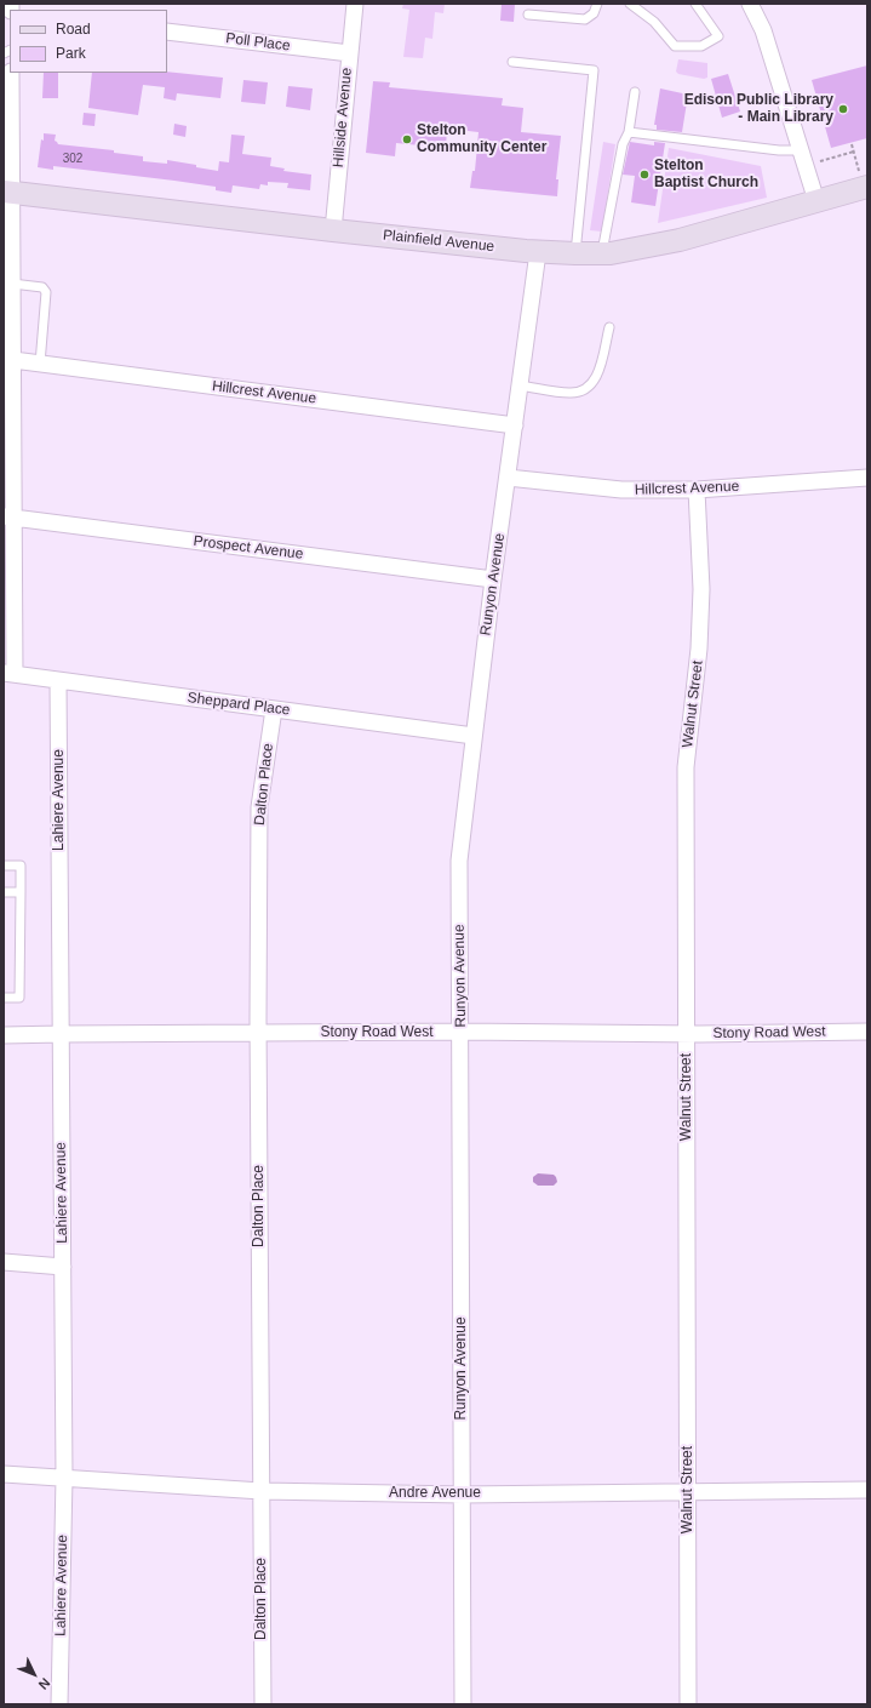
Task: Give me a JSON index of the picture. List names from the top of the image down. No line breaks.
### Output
{"streets":{"main road":["Plainfield Avenue"],"street":["Poll Place","Hillside Avenue","Hillcrest Avenue","Prospect Avenue","Runyon Avenue","Sheppard Place","Walnut Street","Dalton Place","Lahiere Avenue","Stony Road West","Andre Avenue"]},"crossings":[["Poll Place","Hillside Avenue"],["Hillside Avenue","Plainfield Avenue"],["Plainfield Avenue","Runyon Avenue"],["Hillcrest Avenue","Runyon Avenue"],["Hillcrest Avenue","Walnut Street"],["Prospect Avenue","Runyon Avenue"],["Runyon Avenue","Sheppard Place"],["Runyon Avenue","Stony Road West"],["Runyon Avenue","Andre Avenue"],["Sheppard Place","Dalton Place"],["Sheppard Place","Lahiere Avenue"],["Walnut Street","Stony Road West"],["Walnut Street","Andre Avenue"],["Dalton Place","Stony Road West"],["Dalton Place","Andre Avenue"],["Lahiere Avenue","Stony Road West"],["Lahiere Avenue","Andre Avenue"]],"places":["Edison Public Library - Main Library","Stelton Community Center","Stelton Baptist Church"],"house_numbers":["302"],"legend":["Road","Park"],"north":"bottom right"}
